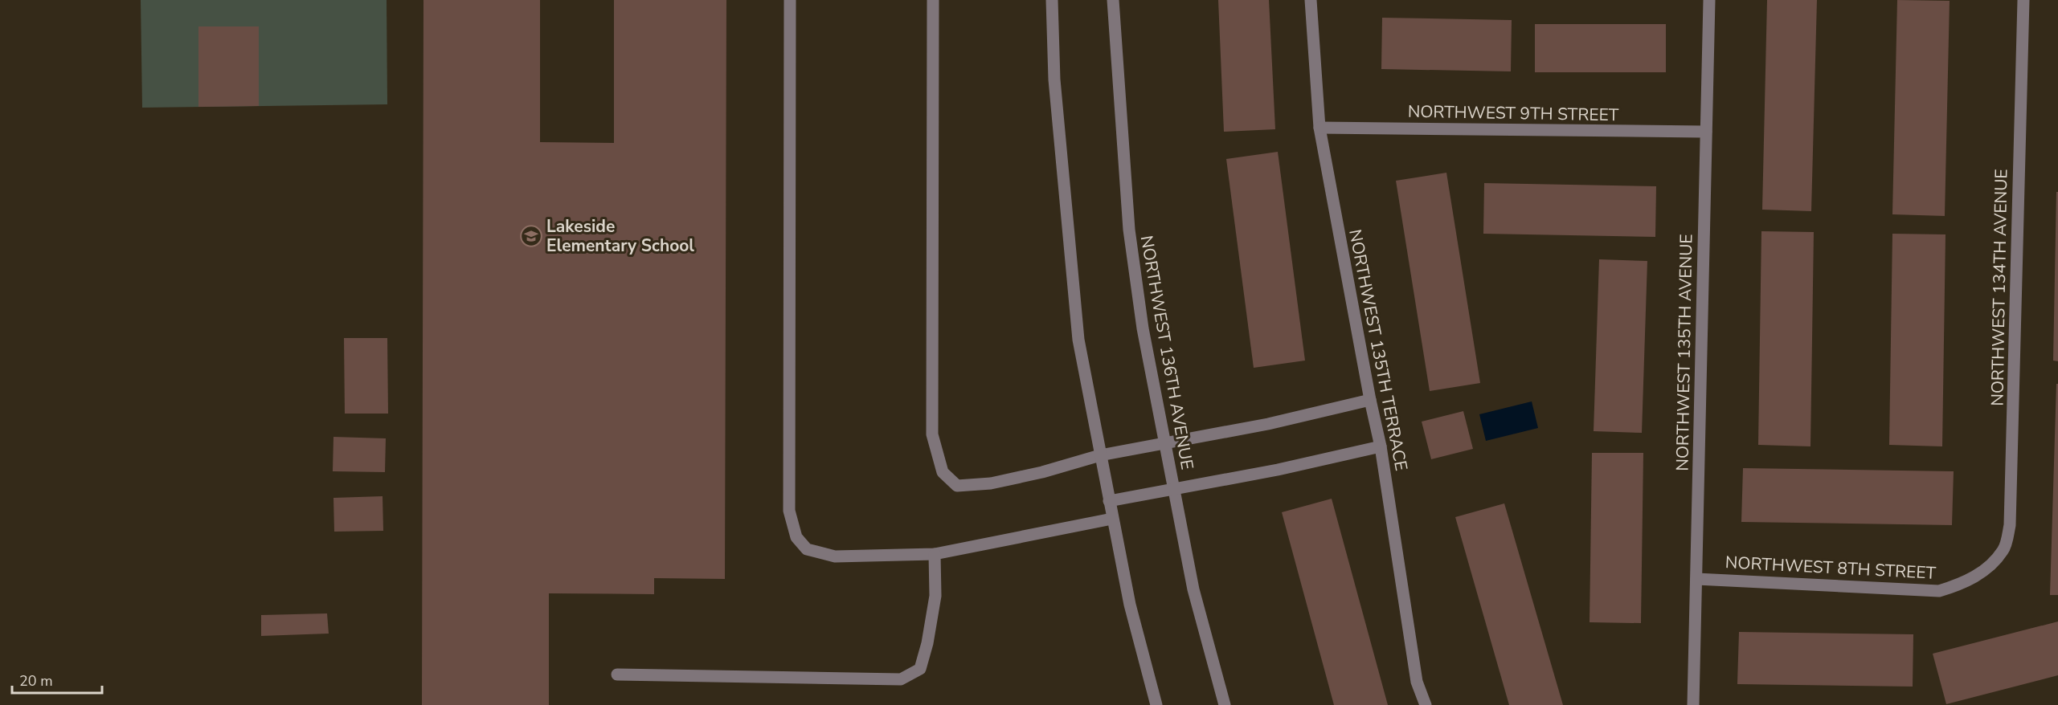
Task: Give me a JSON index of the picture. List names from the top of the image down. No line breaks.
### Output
{"streets":{"street":["NORTHWEST 9TH STREET","NORTHWEST 134TH AVENUE","NORTHWEST 135TH TERRACE","NORTHWEST 136TH AVENUE","NORTHWEST 135TH AVENUE","NORTHWEST 8TH STREET"]},"crossings":[["NORTHWEST 9TH STREET","NORTHWEST 135TH TERRACE"],["NORTHWEST 9TH STREET","NORTHWEST 135TH AVENUE"],["NORTHWEST 134TH AVENUE","NORTHWEST 8TH STREET"],["NORTHWEST 135TH AVENUE","NORTHWEST 8TH STREET"]],"places":{"school or university":["Lakeside Elementary School"]},"scale_bar":"20 m"}
